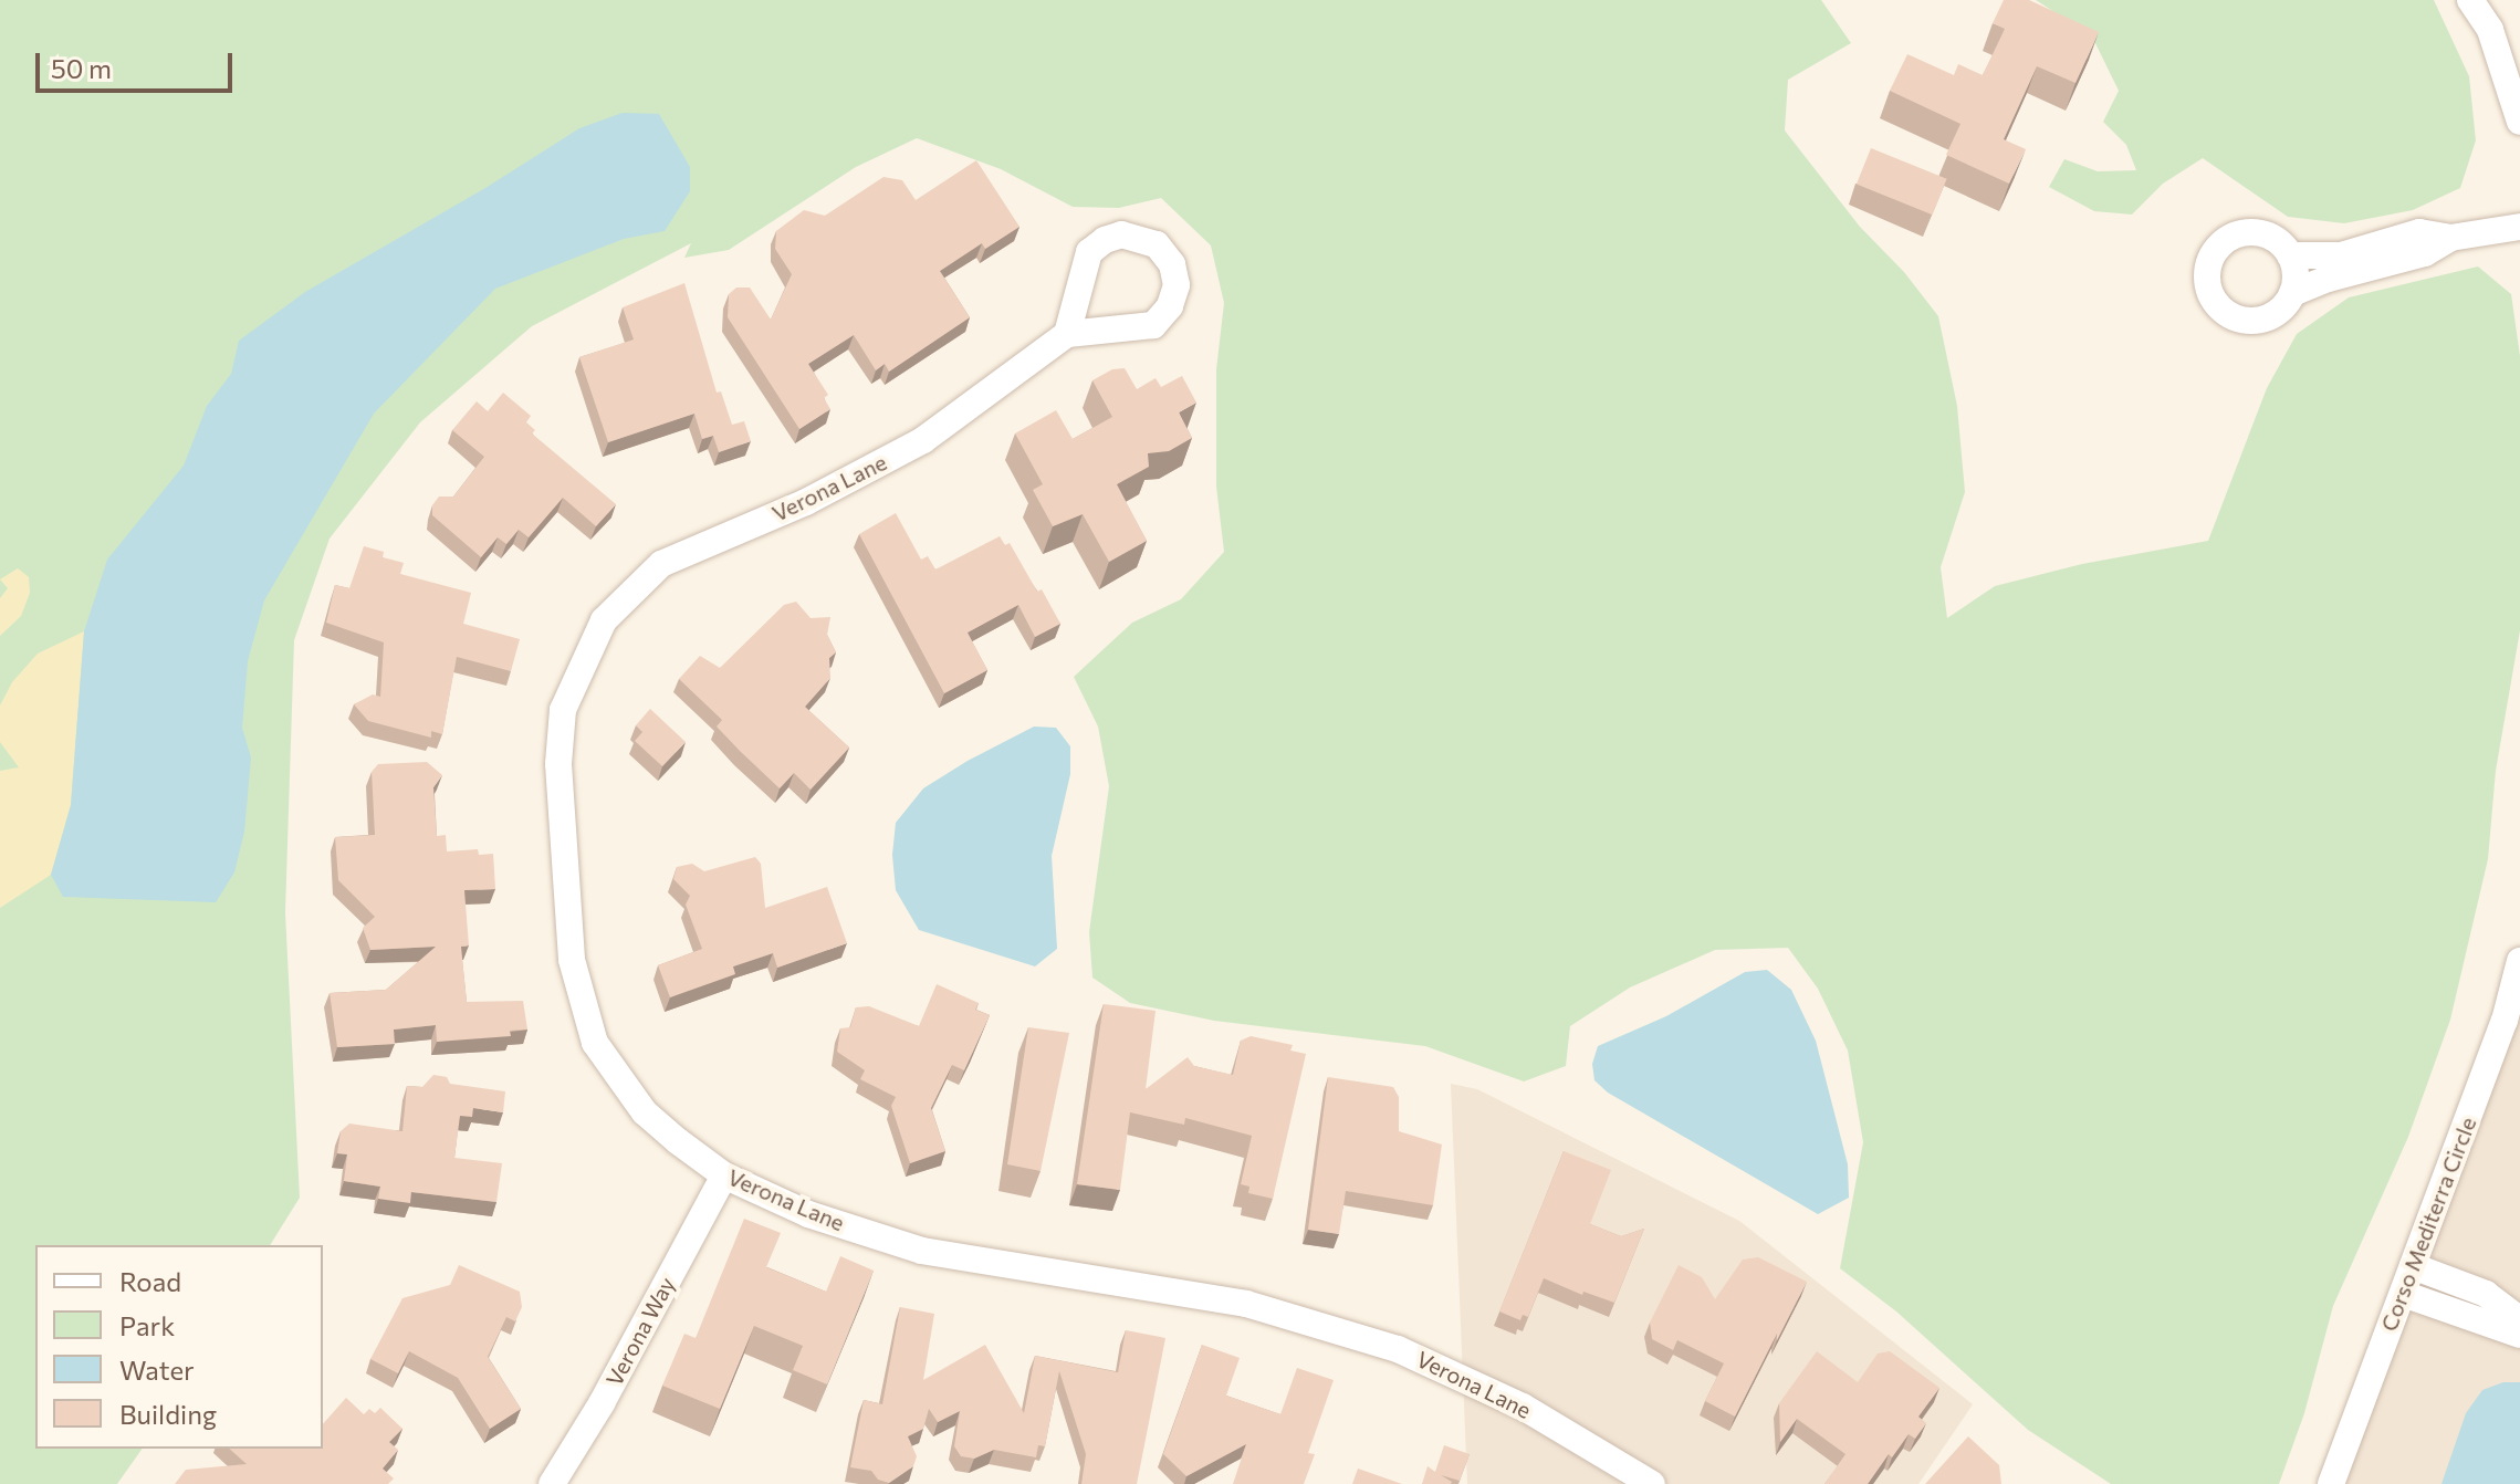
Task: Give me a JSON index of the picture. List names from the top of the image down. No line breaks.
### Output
{"streets":{"street":["Verona Lane","Corso Mediterra Circle","Verona Way"]},"crossings":[["Verona Lane","Verona Way"]],"legend":["Road","Park","Water","Building"],"scale_bar":"50 m"}
